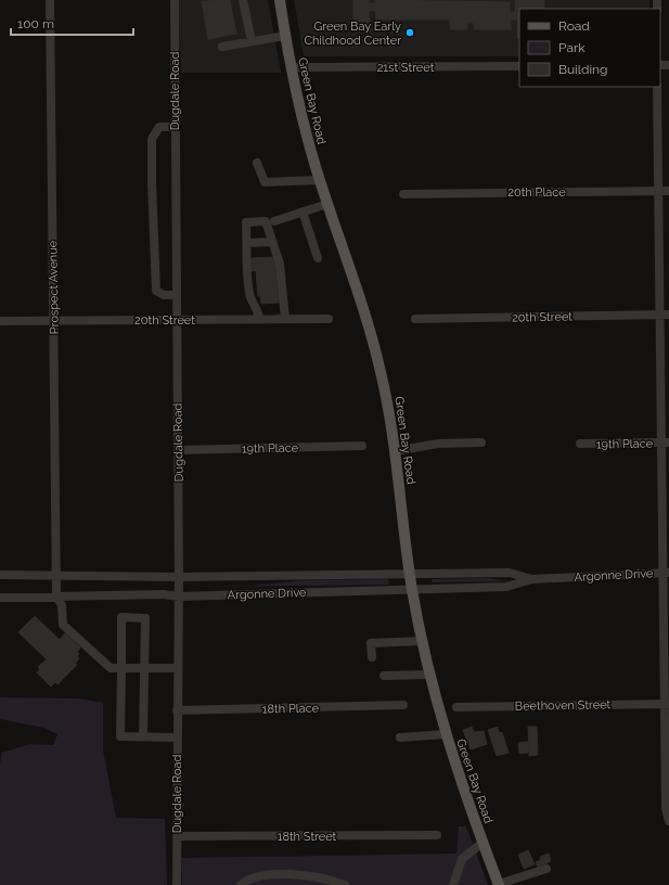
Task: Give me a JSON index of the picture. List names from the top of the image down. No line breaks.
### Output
{"streets":{"main road":["Green Bay Road"],"street":["21st Street","Dugdale Road","20th Place","Prospect Avenue","20th Street","19th Place","Argonne Drive","Beethoven Street","18th Place","18th Street"]},"crossings":[["21st Street","Green Bay Road"],["Dugdale Road","20th Street"],["Dugdale Road","19th Place"],["Dugdale Road","Argonne Drive"],["Dugdale Road","18th Place"],["Dugdale Road","18th Street"],["Green Bay Road","Argonne Drive"],["Prospect Avenue","20th Street"],["Prospect Avenue","Argonne Drive"]],"places":["Green Bay Early Childhood Center"],"legend":["Road","Park","Building"],"scale_bar":"100 m"}
